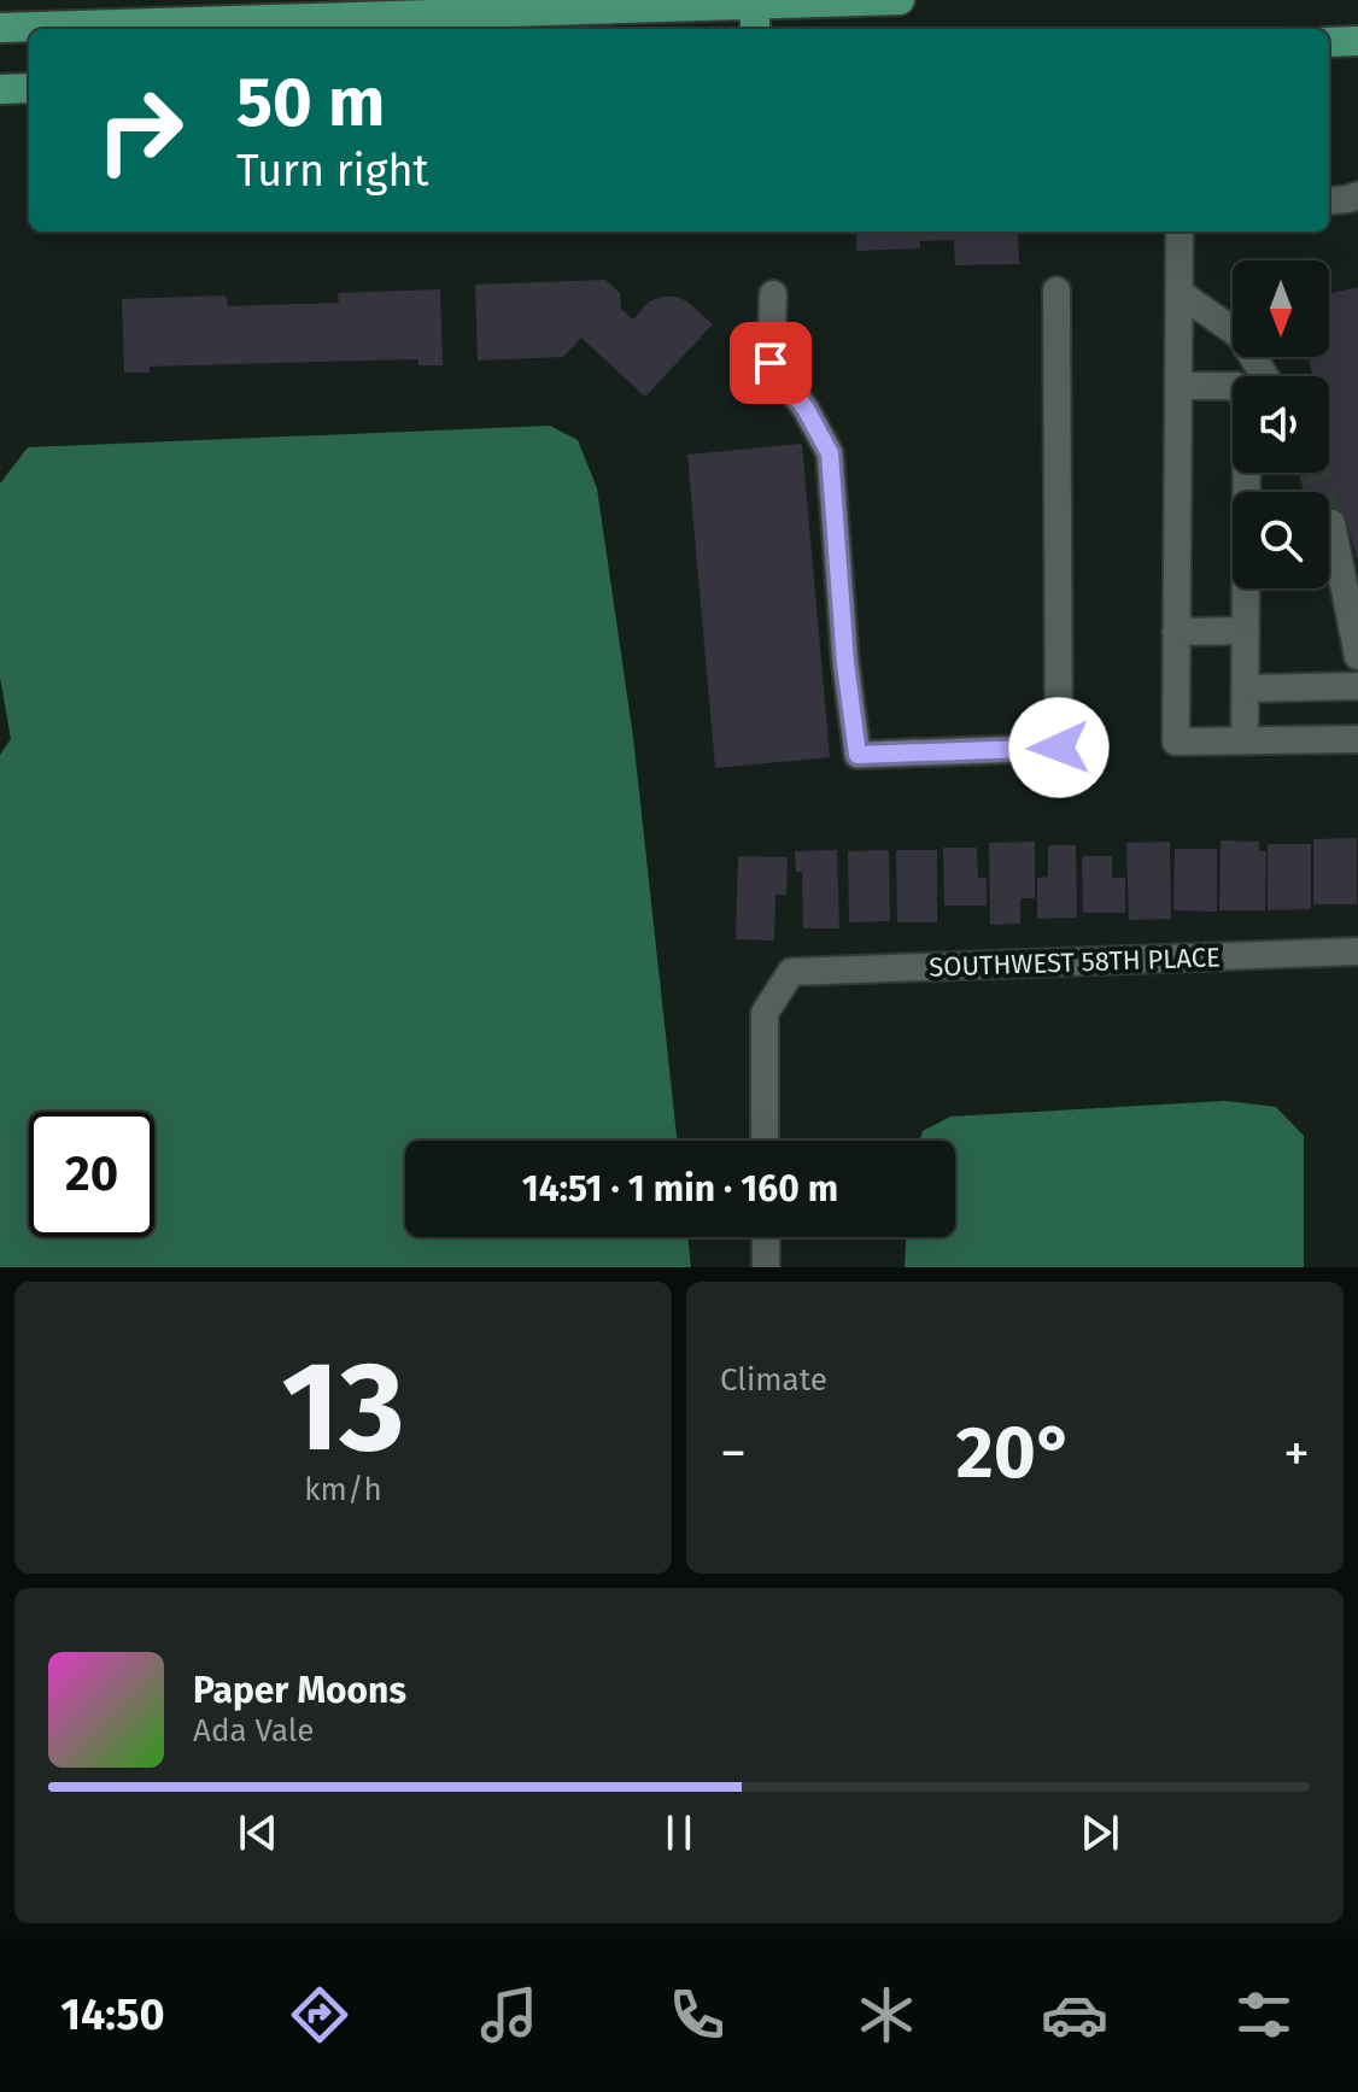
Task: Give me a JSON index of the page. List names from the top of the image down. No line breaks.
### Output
{"streets":{"street":["SOUTHWEST 58TH PLACE"]},"north":"bottom","page":{"turn":["50 m","Turn right"],"limit":"20","trip":"14:51 · 1 min · 160 m","tile":[["13","km/h"],"Climate"],"heat":["−","20°","+"],"song":["Paper Moons","Ada Vale"],"tabs":"14:50"}}
